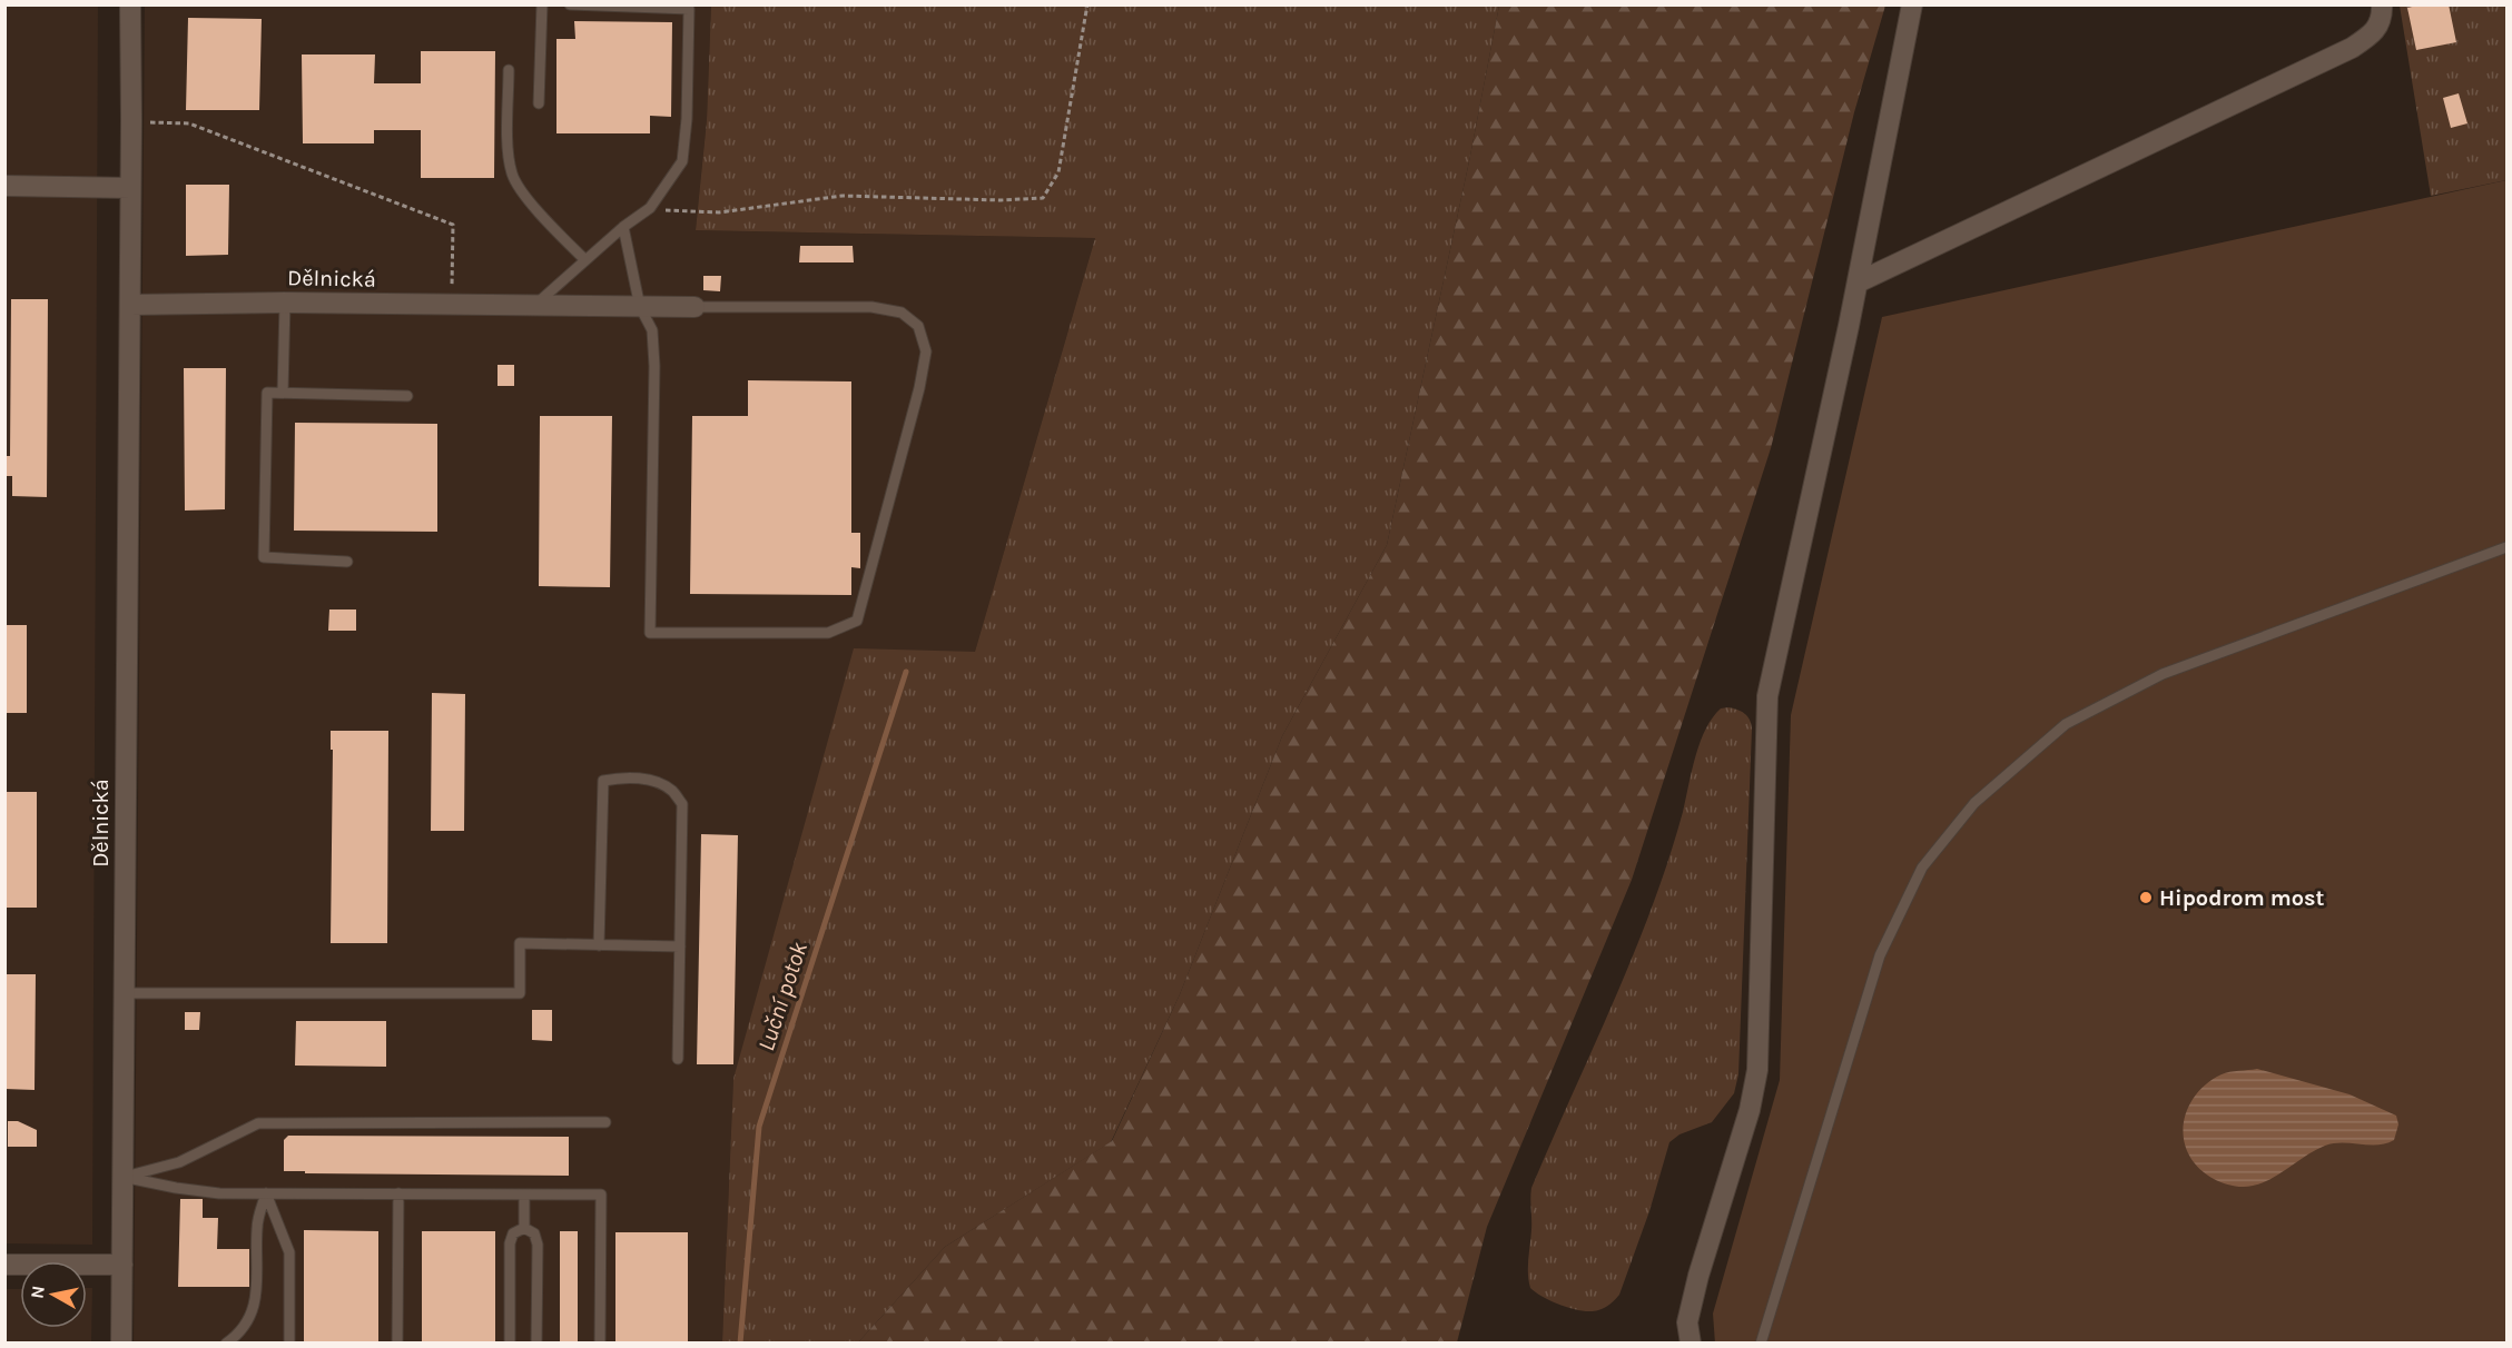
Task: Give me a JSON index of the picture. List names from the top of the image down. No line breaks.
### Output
{"streets":{"street":["Dělnická"]},"water":["Luční potok"],"places":["Hipodrom most"],"north":"left"}
